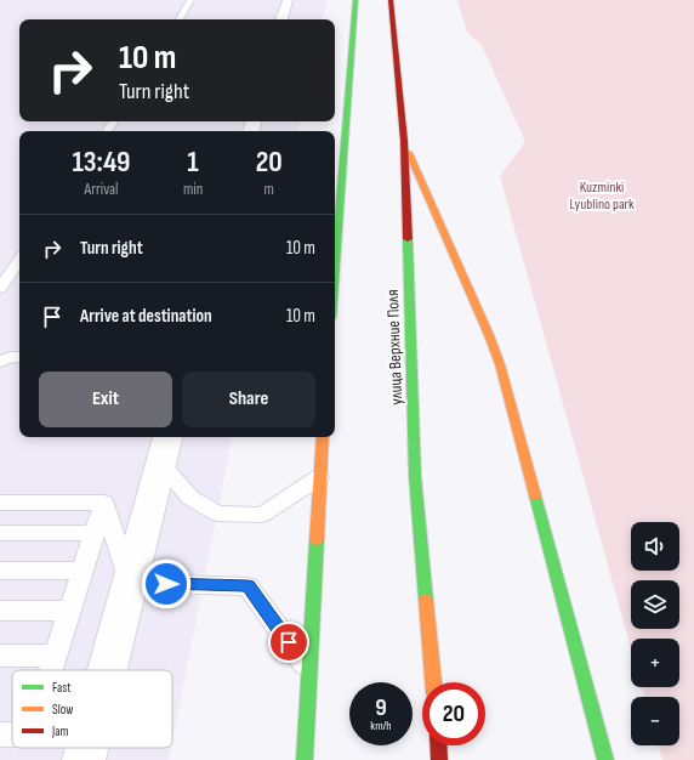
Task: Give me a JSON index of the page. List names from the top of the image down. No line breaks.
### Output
{"streets":{"main road":["улица Верхние Поля"]},"parks":["Kuzminki Lyublino park"],"legend":["Fast","Slow","Jam"],"page":{"turn":["10 m","Turn right"],"eta":["13:49","Arrival","1","min","20","m"],"list":[{"name":"Turn right","value":"10 m"},{"name":"Arrive at destination","value":"10 m"}],"buttons":["Exit","Share"],"map_buttons":["+","−"],"speed":"9 km/h","limit":"20"}}
